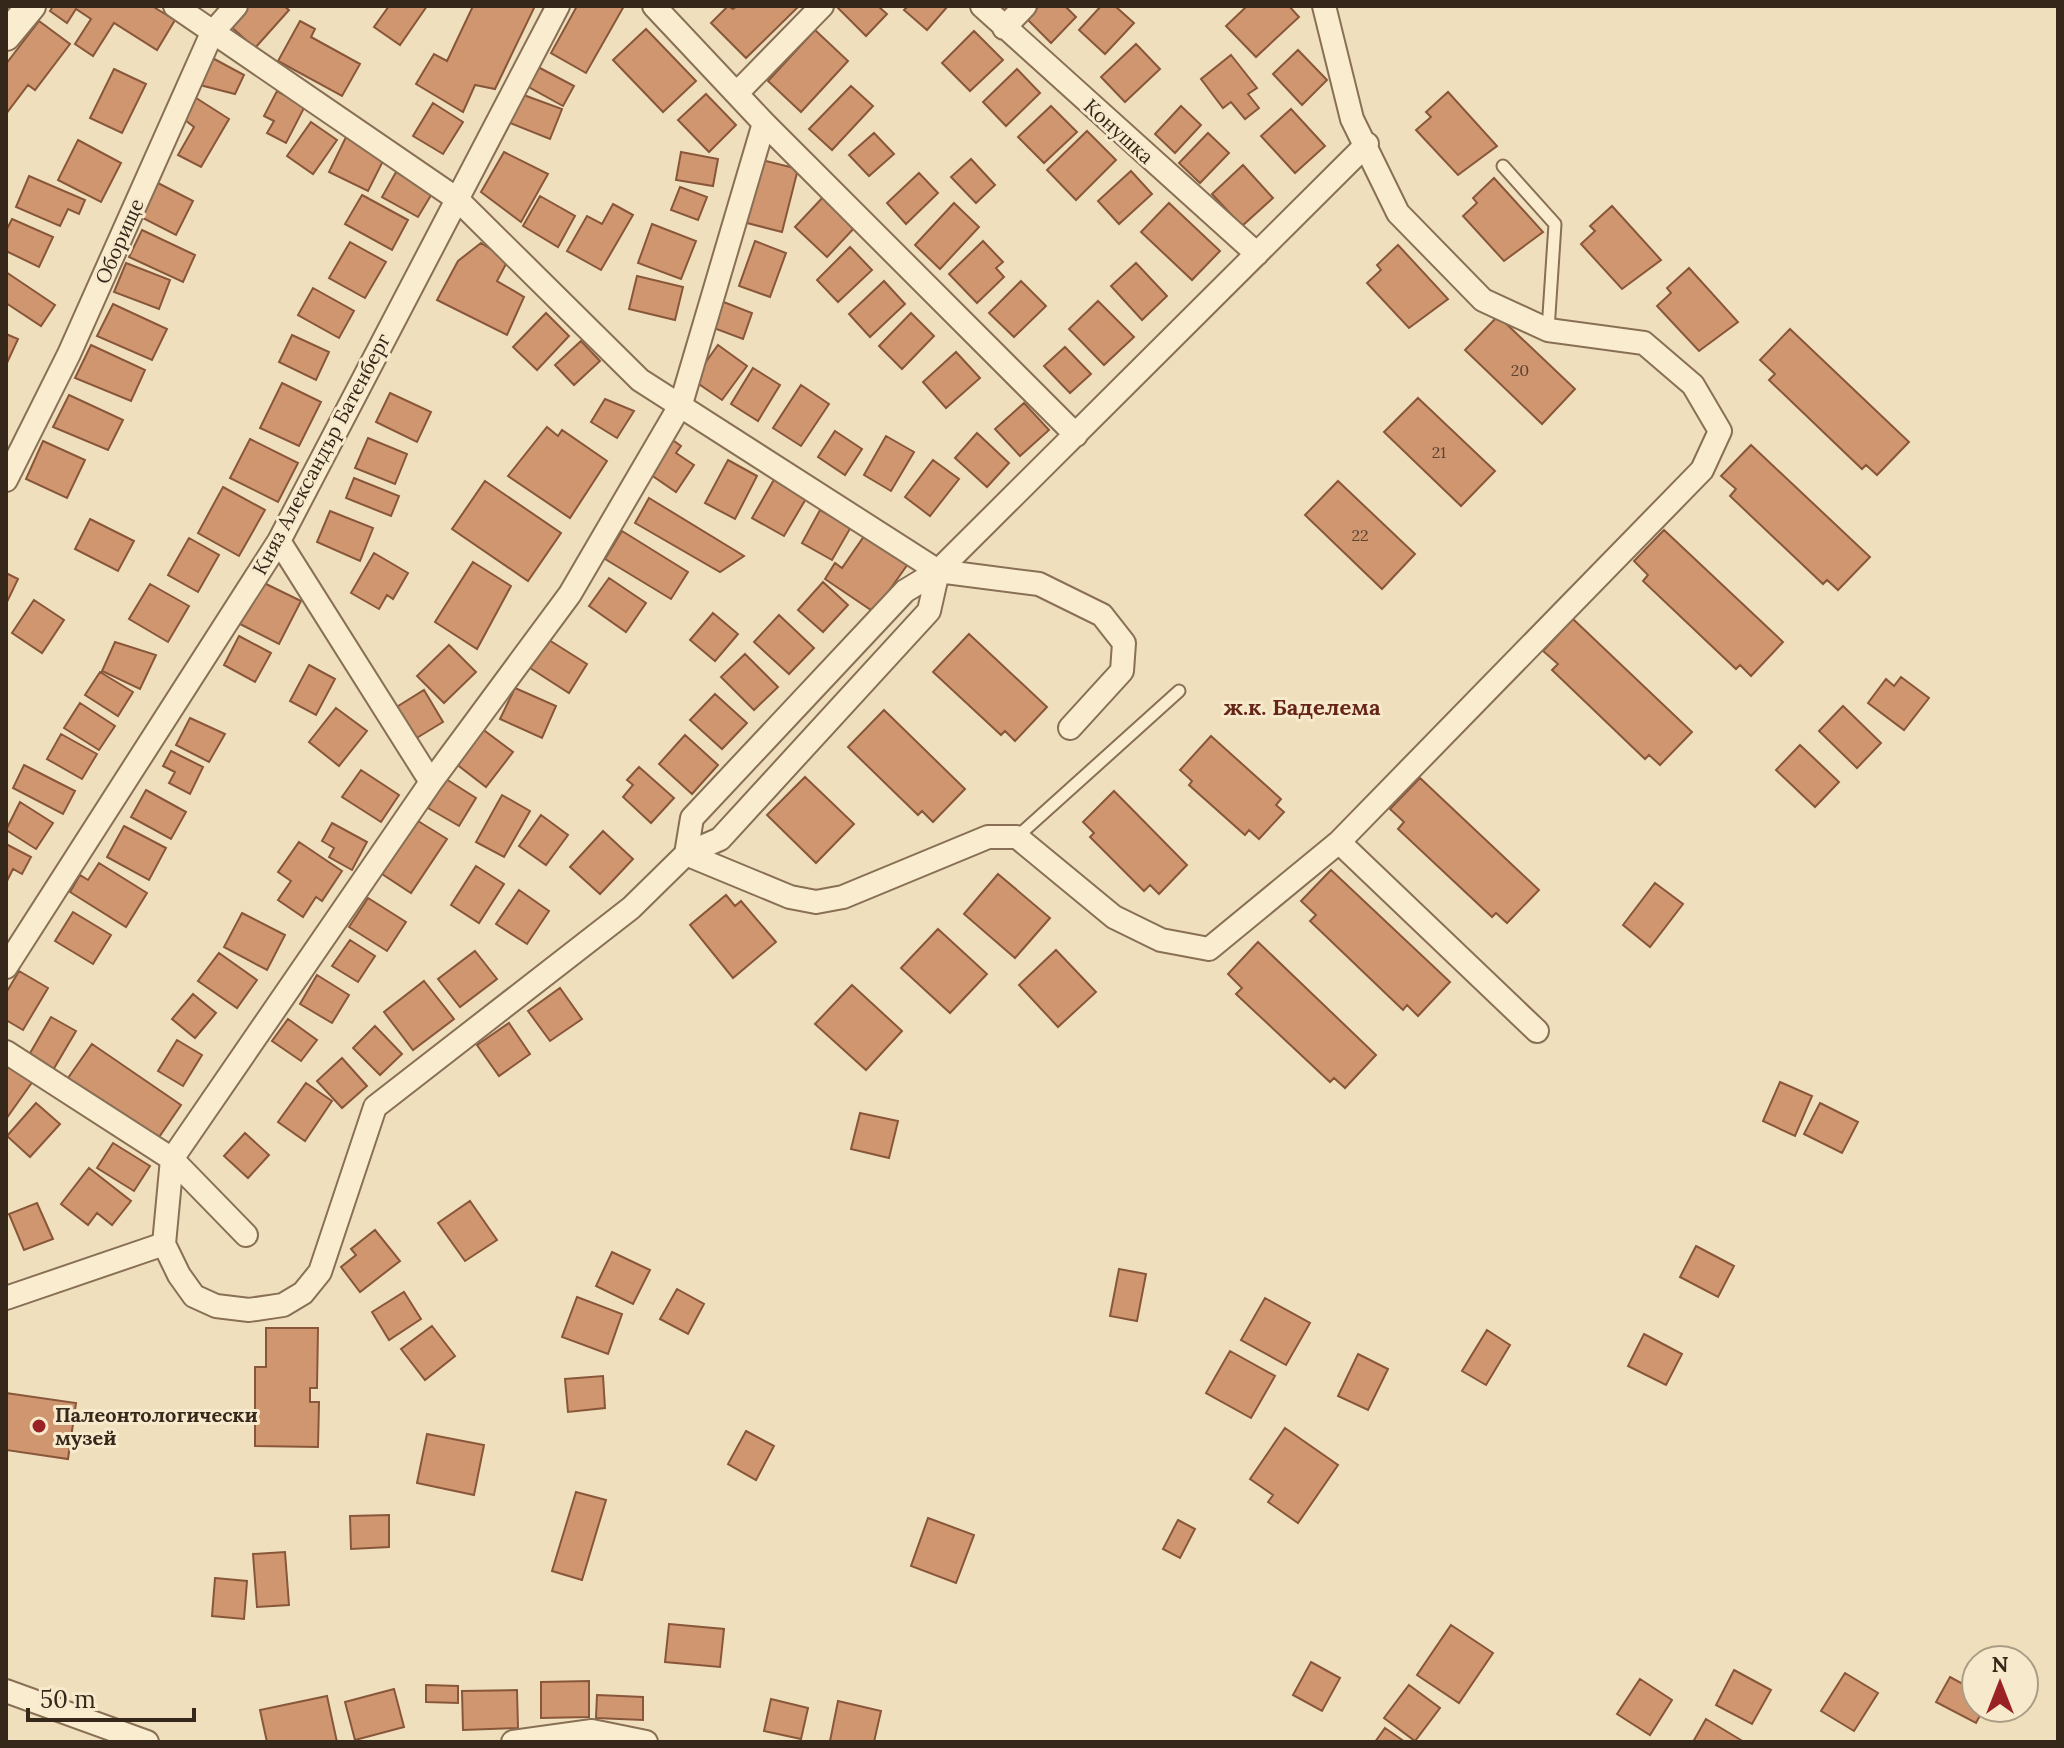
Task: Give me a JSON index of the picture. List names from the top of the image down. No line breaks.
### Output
{"streets":{"street":["Конушка","Оборище","Княз Александър Батенберг"]},"districts":["ж.к. Баделема"],"places":["Палеонтологически музей"],"house_numbers":["20","21","22"],"scale_bar":"50 m","north":"top"}
